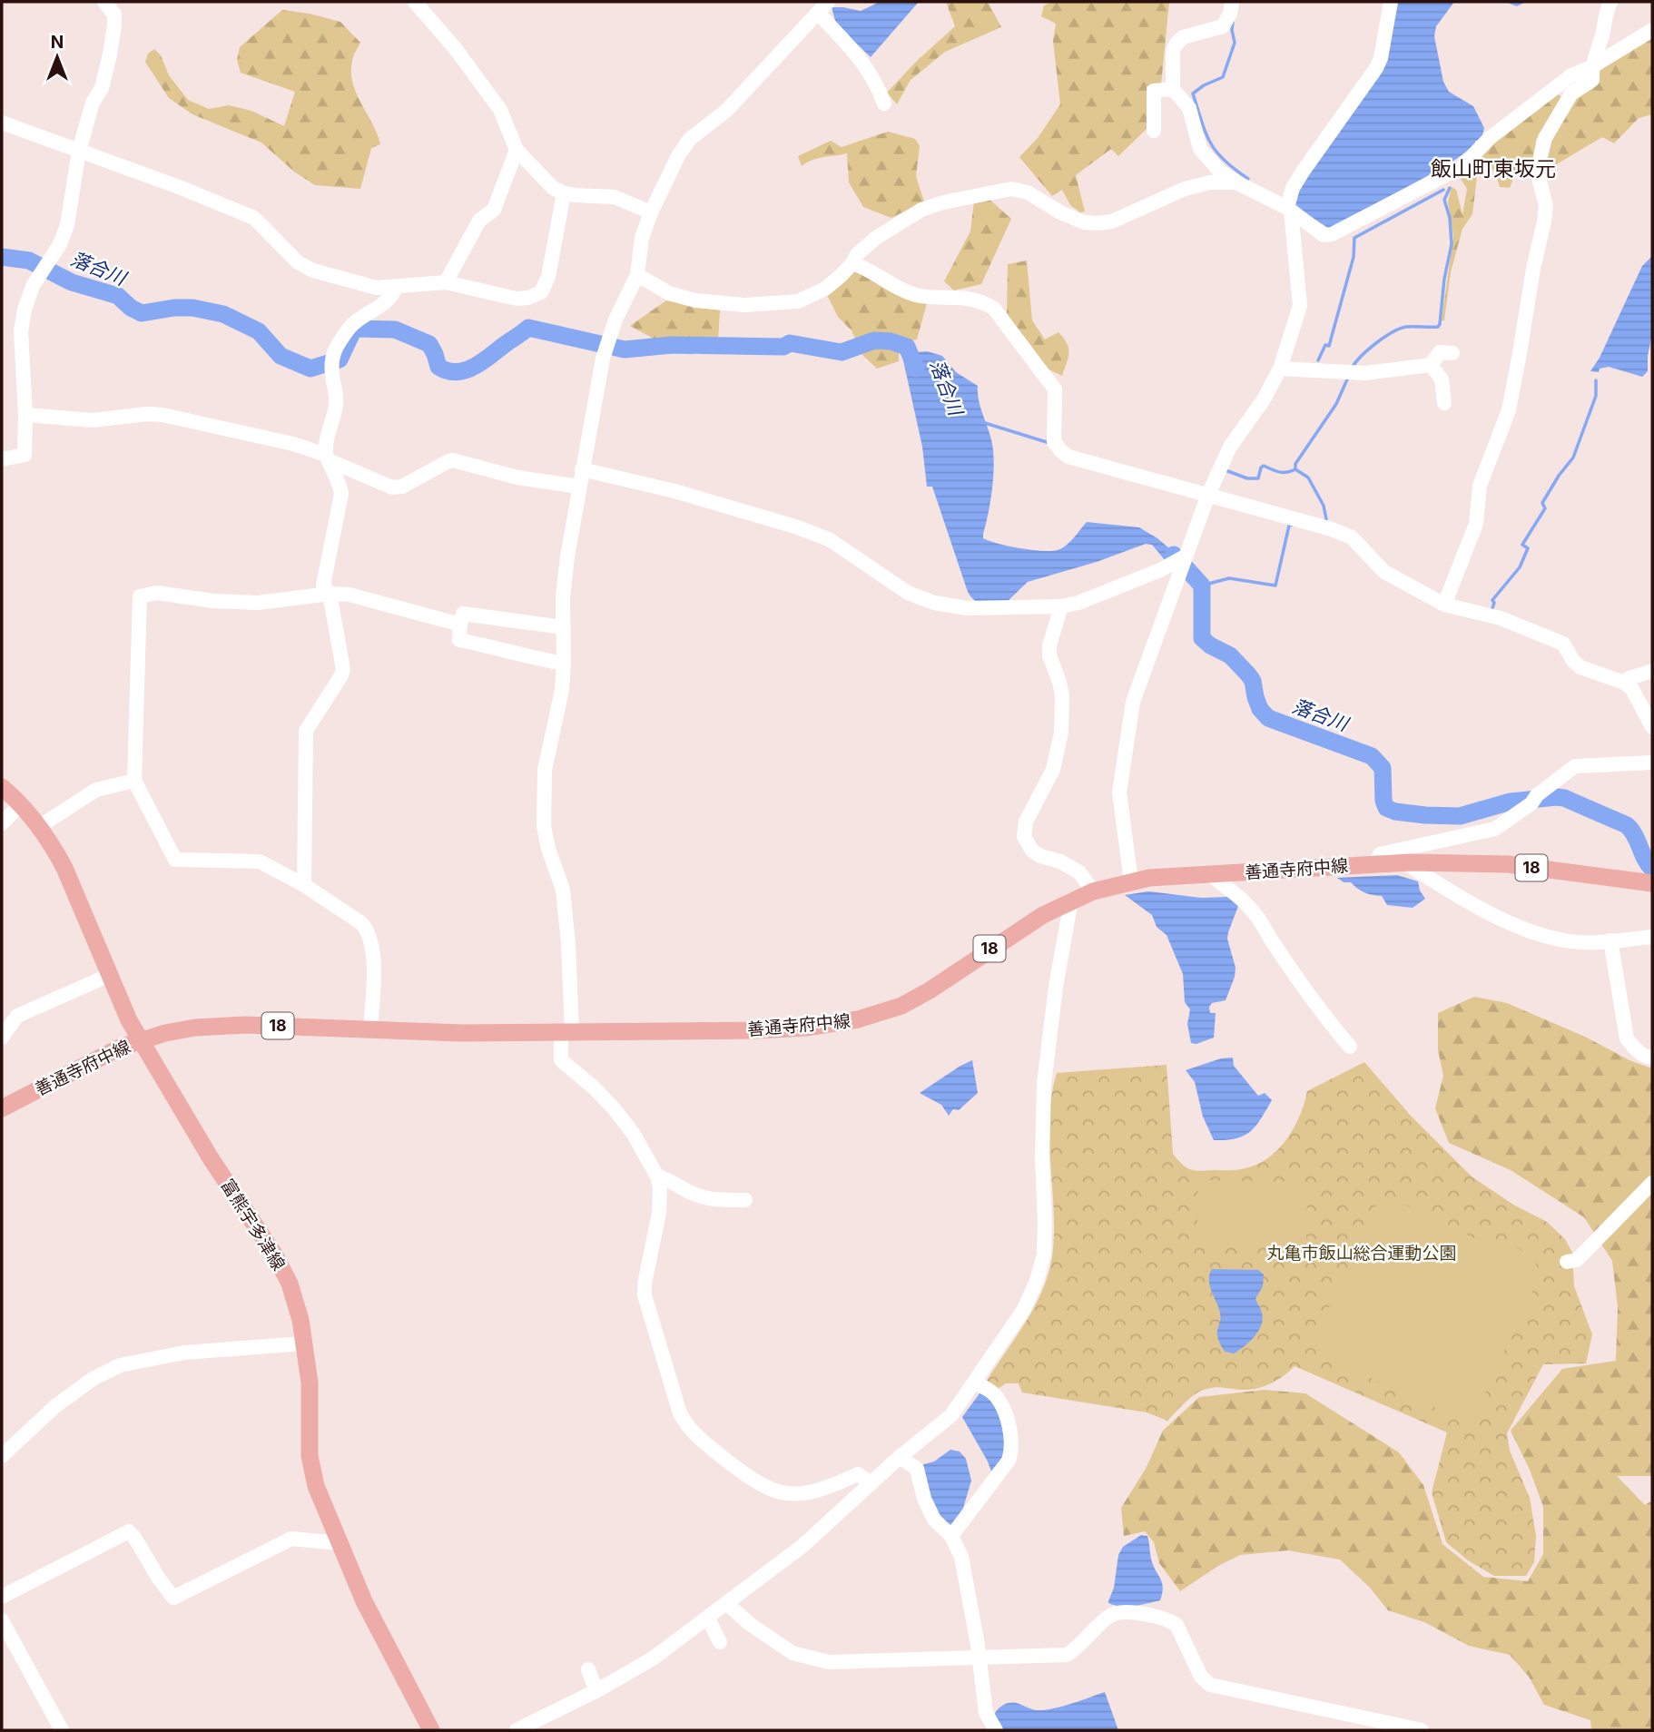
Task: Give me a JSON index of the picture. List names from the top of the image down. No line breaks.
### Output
{"streets":{"main road":["18","善通寺府中線","富熊宇多津線"]},"crossings":[["善通寺府中線","富熊宇多津線"]],"districts":["飯山町東坂元"],"water":["落合川"],"parks":["丸亀市飯山総合運動公園"],"north":"top"}
